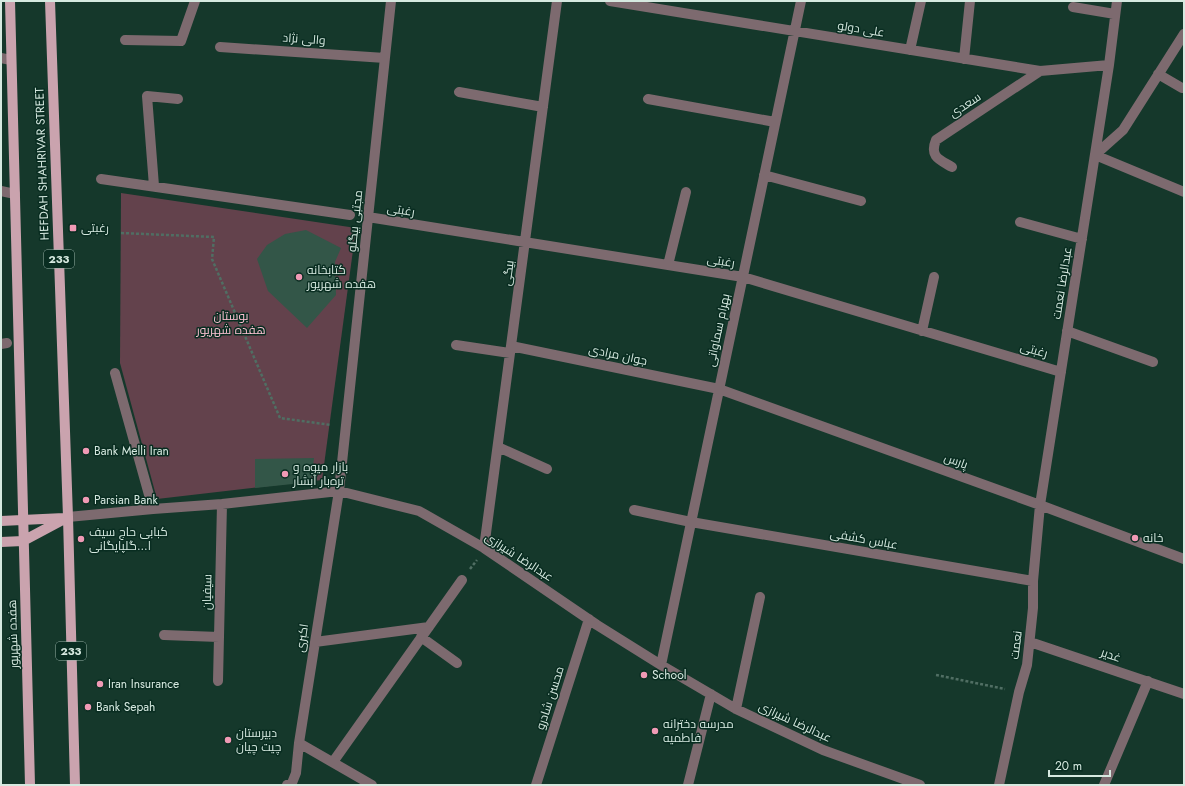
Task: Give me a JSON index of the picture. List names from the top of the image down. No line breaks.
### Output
{"streets":{"main road":["HEFDAH SHAHRIVAR STREET","233","هفده شهریور"],"street":["علی دولو","والی نژاد","سعدی","رغبتی","مجتبی بیگلو","بیگی","عبدالرضا نعمت","بهرام سماواتی","جوان مرادی","پارس","عباس کشفی","عبدالرضا شیرازی","سیفیان","اکبری","نعمت","غدیر","محسن شادرو"]},"crossings":[["علی دولو","سعدی"],["علی دولو","عبدالرضا نعمت"],["علی دولو","بهرام سماواتی"],["والی نژاد","مجتبی بیگلو"],["HEFDAH SHAHRIVAR STREET","233"],["HEFDAH SHAHRIVAR STREET","عبدالرضا شیرازی"],["رغبتی","مجتبی بیگلو"],["رغبتی","بیگی"],["رغبتی","عبدالرضا نعمت"],["رغبتی","بهرام سماواتی"],["مجتبی بیگلو","عبدالرضا شیرازی"],["مجتبی بیگلو","اکبری"],["233","عبدالرضا شیرازی"],["بیگی","جوان مرادی"],["بیگی","عبدالرضا شیرازی"],["عبدالرضا نعمت","پارس"],["عبدالرضا نعمت","نعمت"],["بهرام سماواتی","جوان مرادی"],["بهرام سماواتی","پارس"],["بهرام سماواتی","عباس کشفی"],["بهرام سماواتی","عبدالرضا شیرازی"],["جوان مرادی","پارس"],["پارس","نعمت"],["عباس کشفی","نعمت"],["عبدالرضا شیرازی","سیفیان"],["عبدالرضا شیرازی","اکبری"],["عبدالرضا شیرازی","محسن شادرو"],["نعمت","غدیر"]],"parks":["بوستان هفده شهریور"],"places":{"transit":["رغبتی"],"other":["کتابخانه هفده شهریور","Bank Melli Iran","بازار میوه و تره‌بار آبشار","Parsian Bank","خانه","کبابی حاج سیف ا...گلپایگانی","School","Iran Insurance","Bank Sepah","مدرسه دخترانه فاطمیه","دبیرستان چیت چیان"]},"scale_bar":"20 m"}
